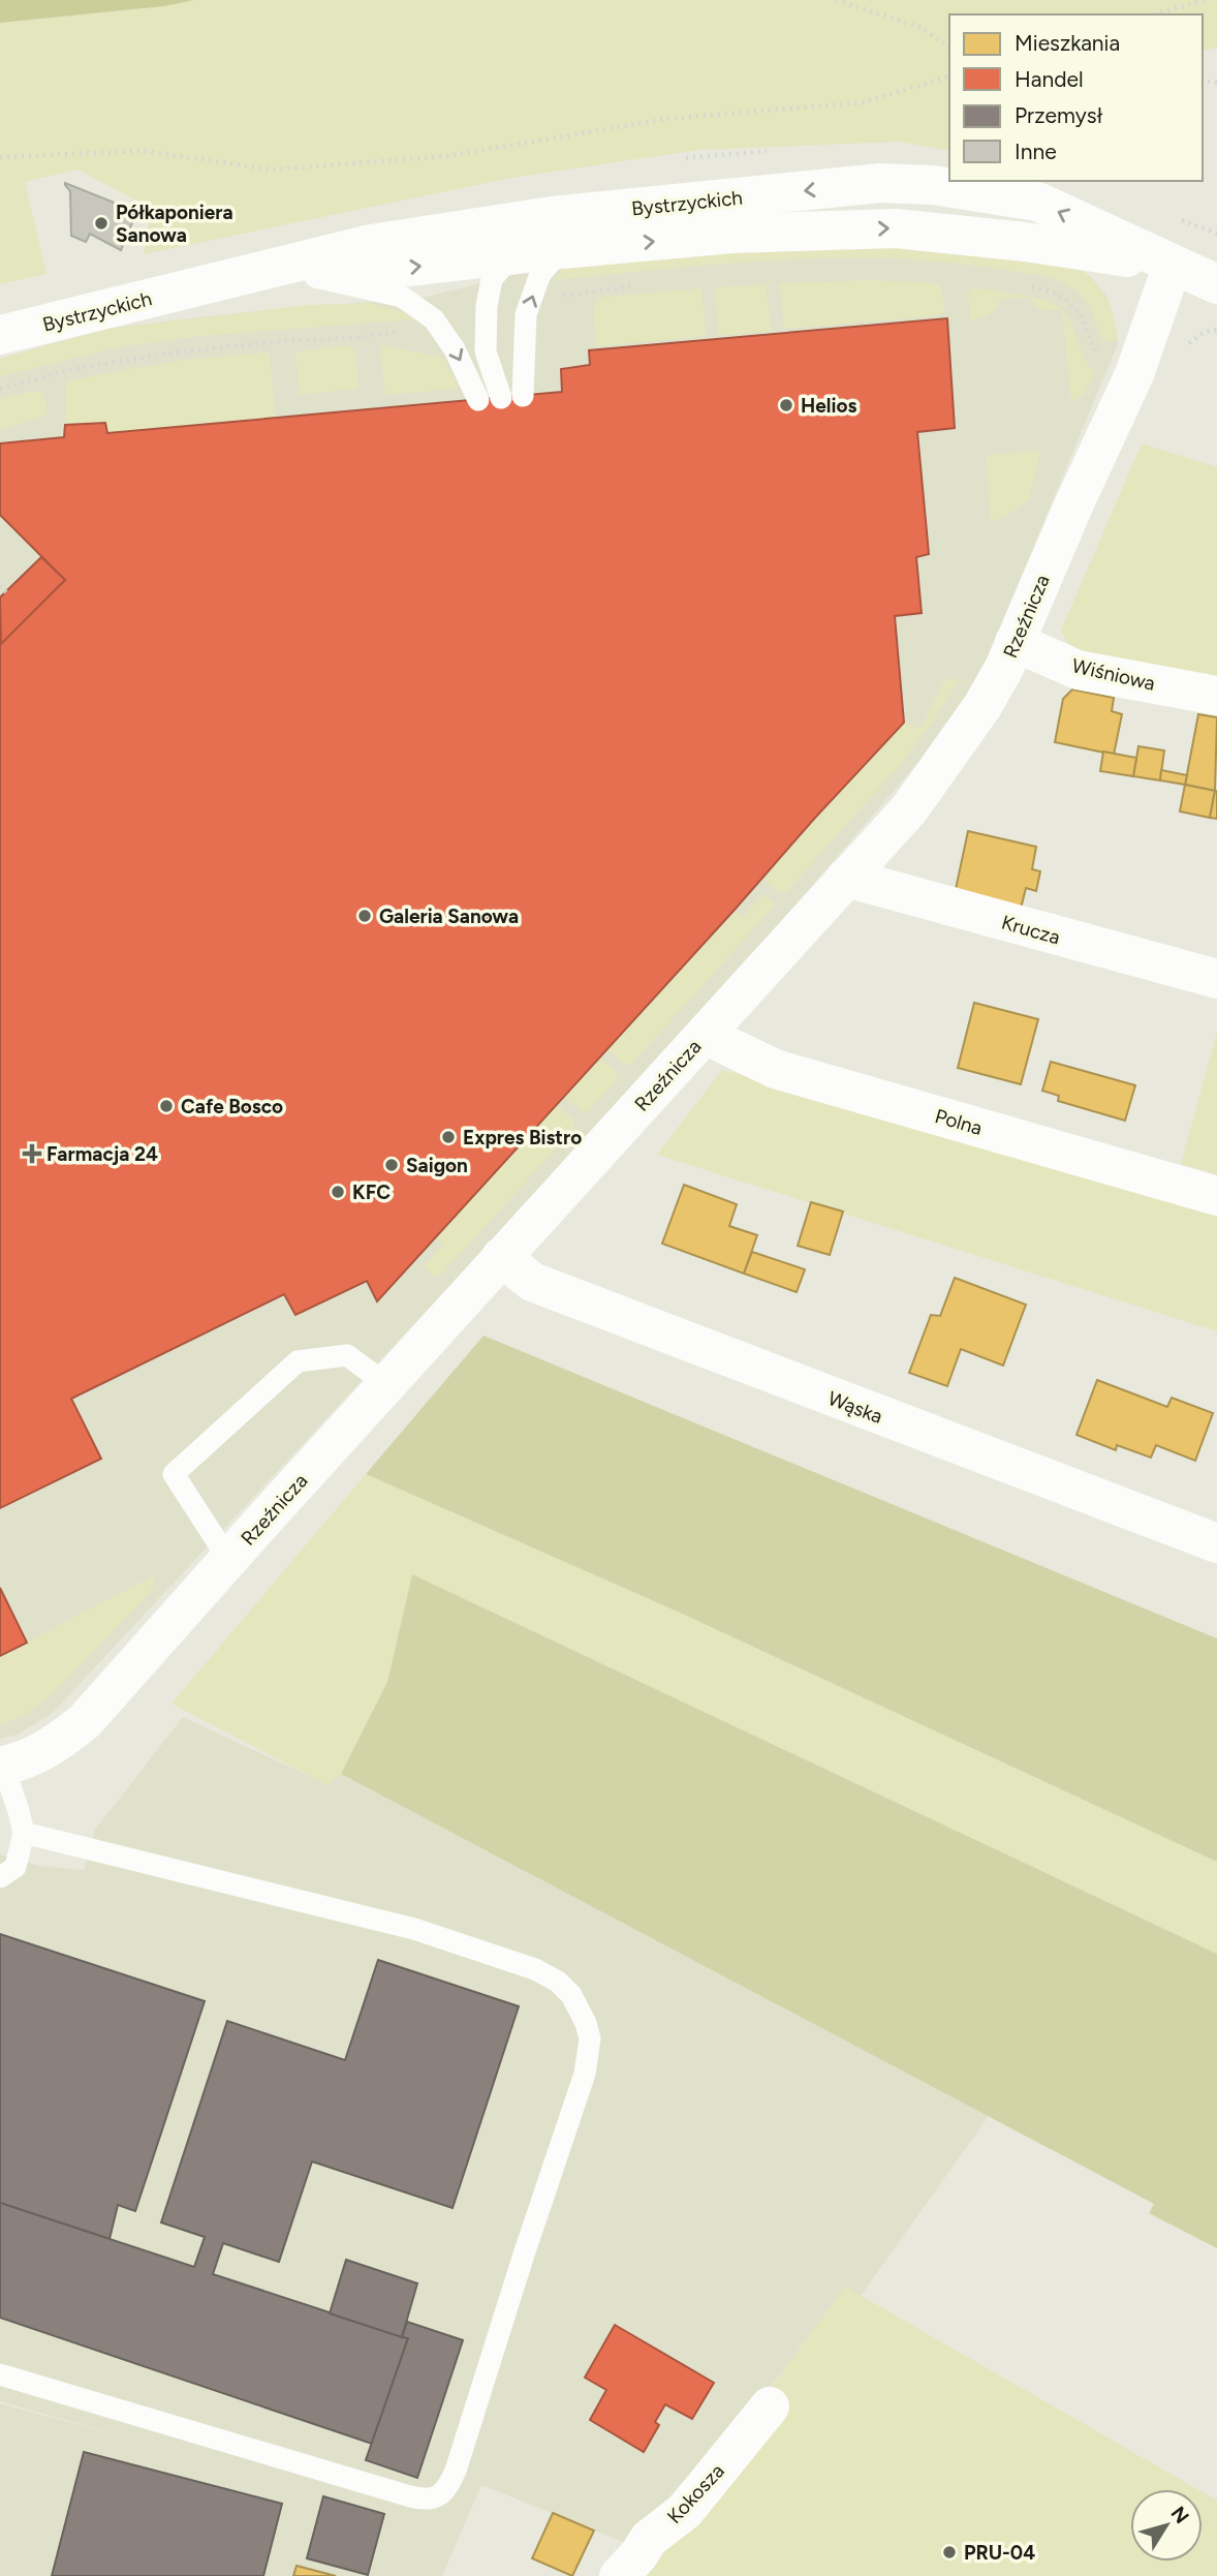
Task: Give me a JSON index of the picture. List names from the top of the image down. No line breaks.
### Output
{"streets":{"street":["Bystrzyckich","Rzeźnicza","Wiśniowa","Krucza","Polna","Wąska","Kokosza"]},"crossings":[["Bystrzyckich","Rzeźnicza"],["Rzeźnicza","Wiśniowa"],["Rzeźnicza","Krucza"],["Rzeźnicza","Polna"],["Rzeźnicza","Wąska"]],"places":{"other":["Półkaponiera Sanowa","Helios","Galeria Sanowa","Cafe Bosco","Expres Bistro","Saigon","KFC","PRU-04"],"health":["Farmacja 24"]},"legend":["Mieszkania","Handel","Przemysł","Inne"],"north":"top right"}
